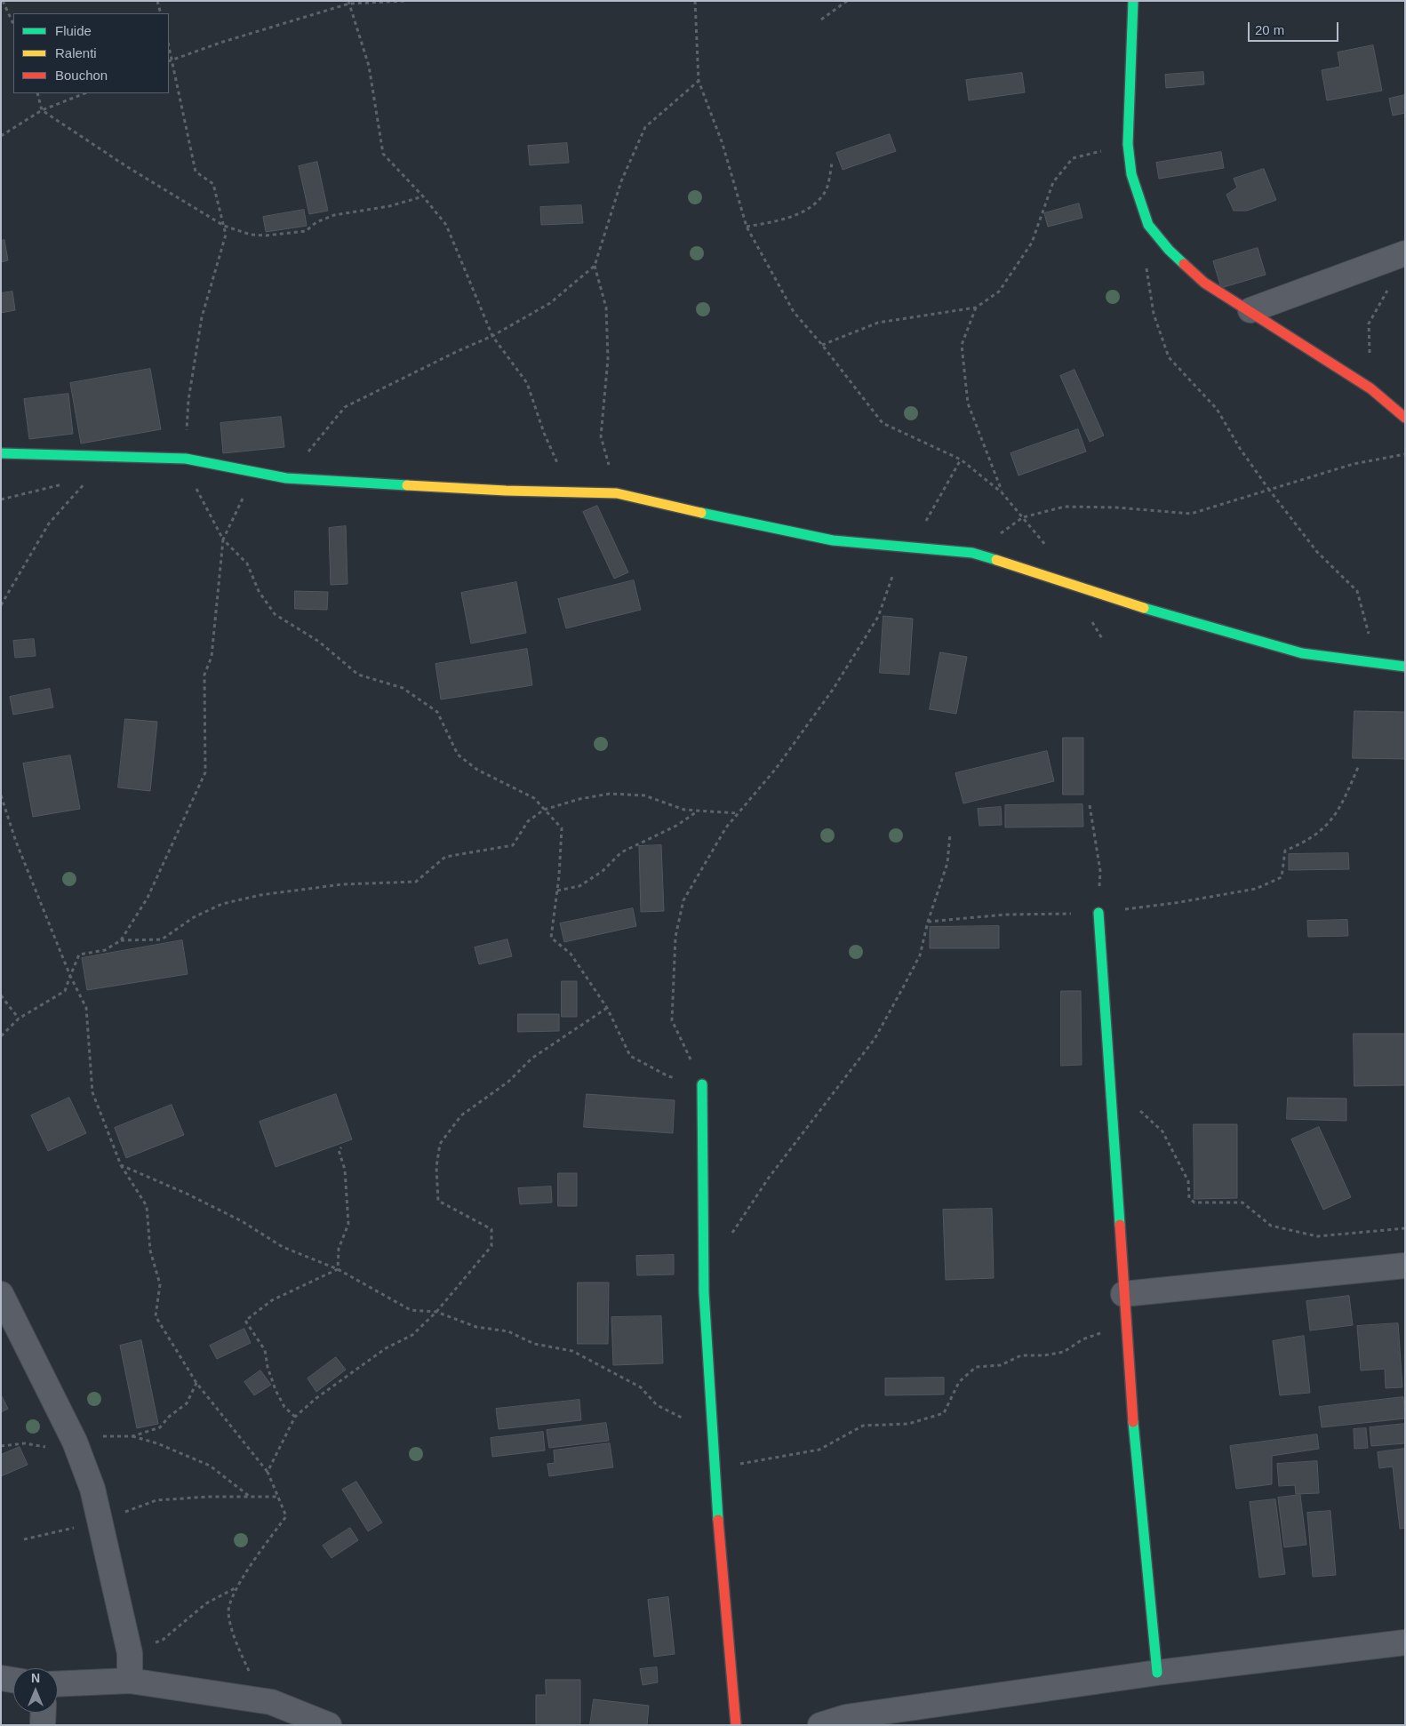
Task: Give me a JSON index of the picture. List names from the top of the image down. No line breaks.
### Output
{"legend":["Fluide","Ralenti","Bouchon"],"scale_bar":"20 m","north":"top"}
